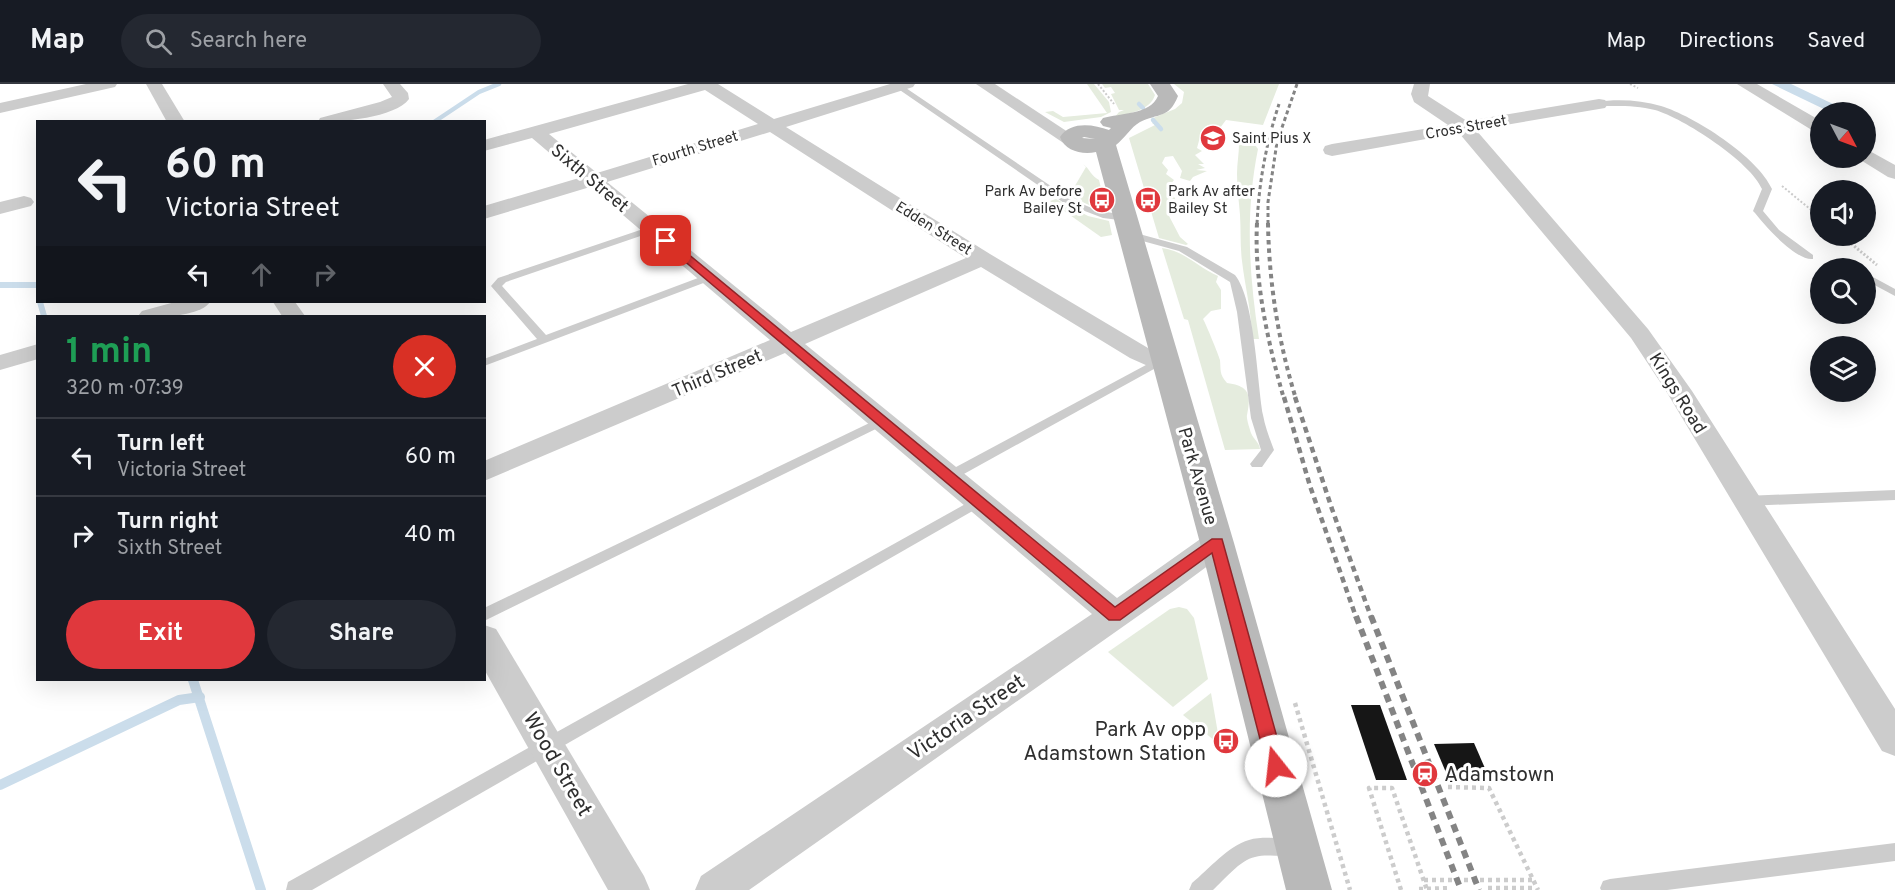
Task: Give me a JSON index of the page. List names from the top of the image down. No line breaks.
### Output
{"streets":{"main road":["Park Avenue"],"street":["Cross Street","Fourth Street","Sixth Street","Edden Street","Third Street","Kings Road","Victoria Street","Wood Street"]},"crossings":[["Cross Street","Kings Road"],["Fourth Street","Sixth Street"],["Fourth Street","Edden Street"],["Sixth Street","Third Street"],["Sixth Street","Victoria Street"],["Edden Street","Third Street"],["Edden Street","Park Avenue"],["Park Avenue","Victoria Street"]],"places":{"school or university":["Saint Pius X"],"bus stop":["Park Av before Bailey St","Park Av after Bailey St","Park Av opp Adamstown Station"],"station":["Adamstown"]},"north":"bottom right","page":{"header":"Map","search":"Search here","nav":["Map","Directions","Saved"],"turn":["60 m","Victoria Street"],"heading":["1 min","320 m · 07:39"],"list":[{"name":"Turn left","note":"Victoria Street","value":"60 m"},{"name":"Turn right","note":"Sixth Street","value":"40 m"}],"buttons":["Exit","Share"]}}
